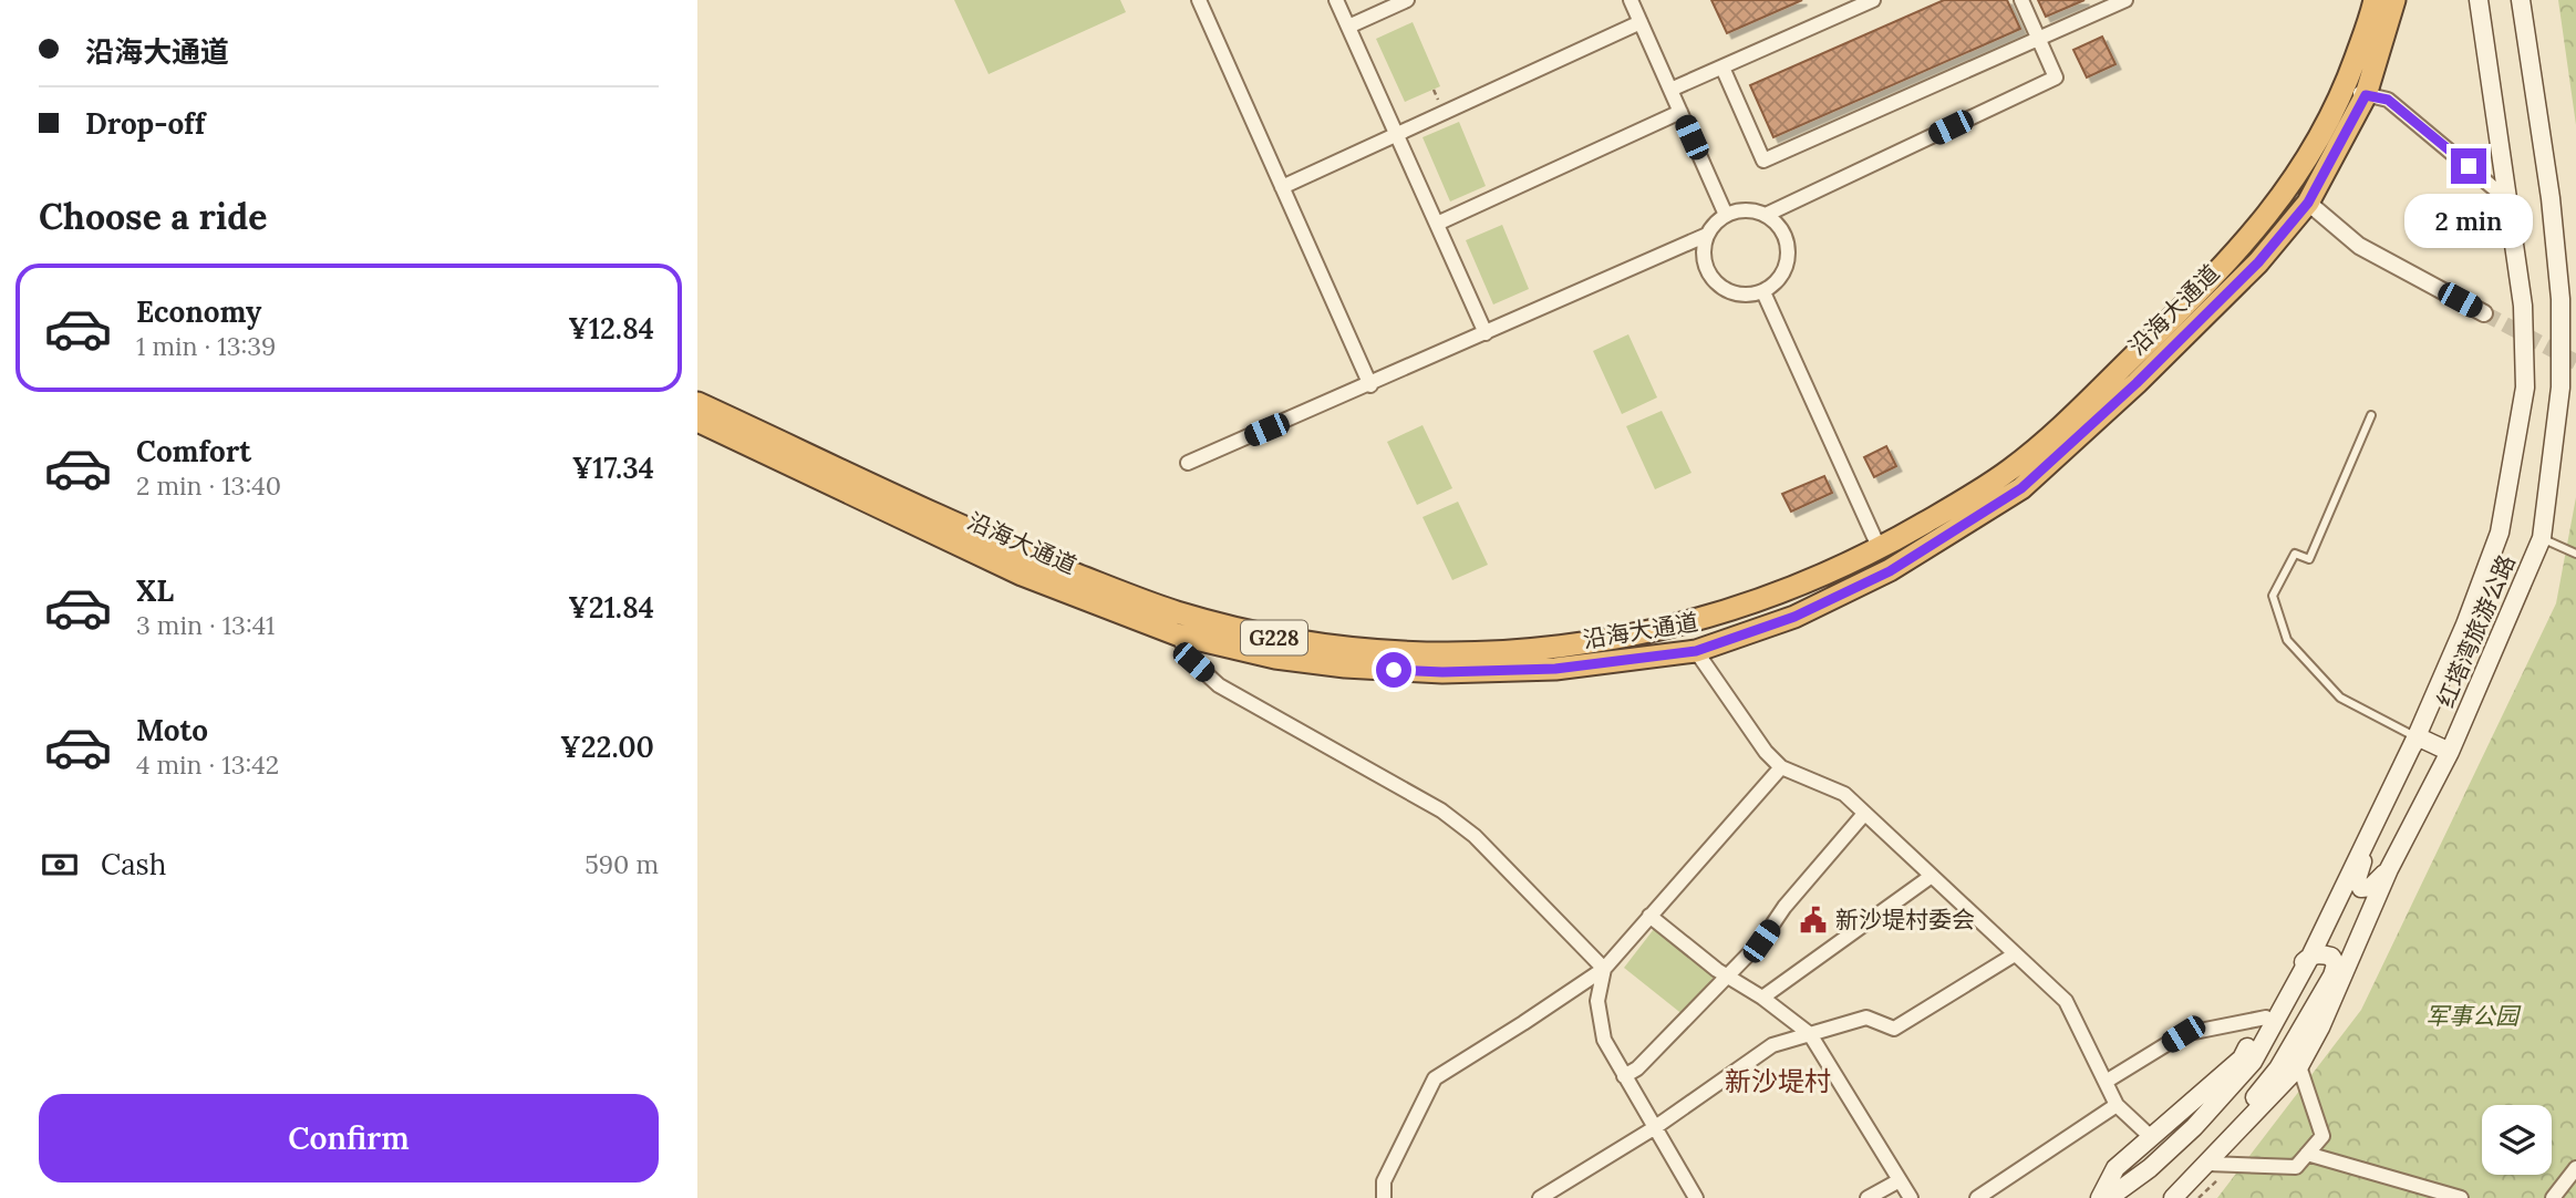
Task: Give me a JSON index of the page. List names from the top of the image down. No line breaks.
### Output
{"streets":{"highway":["沿海大通道","G228"],"main road":["红塔湾旅游公路"]},"districts":["新沙堤村"],"parks":["军事公园"],"places":{"public building":["新沙堤村委会"]},"page":{"banner":["沿海大通道","Drop-off"],"heading":"Choose a ride","bubble":"2 min","list":[{"name":"Economy","note":"1 min · 13:39","value":"¥12.84"},{"name":"Comfort","note":"2 min · 13:40","value":"¥17.34"},{"name":"XL","note":"3 min · 13:41","value":"¥21.84"},{"name":"Moto","note":"4 min · 13:42","value":"¥22.00"}],"pay":["Cash","590 m"],"buttons":"Confirm"}}
